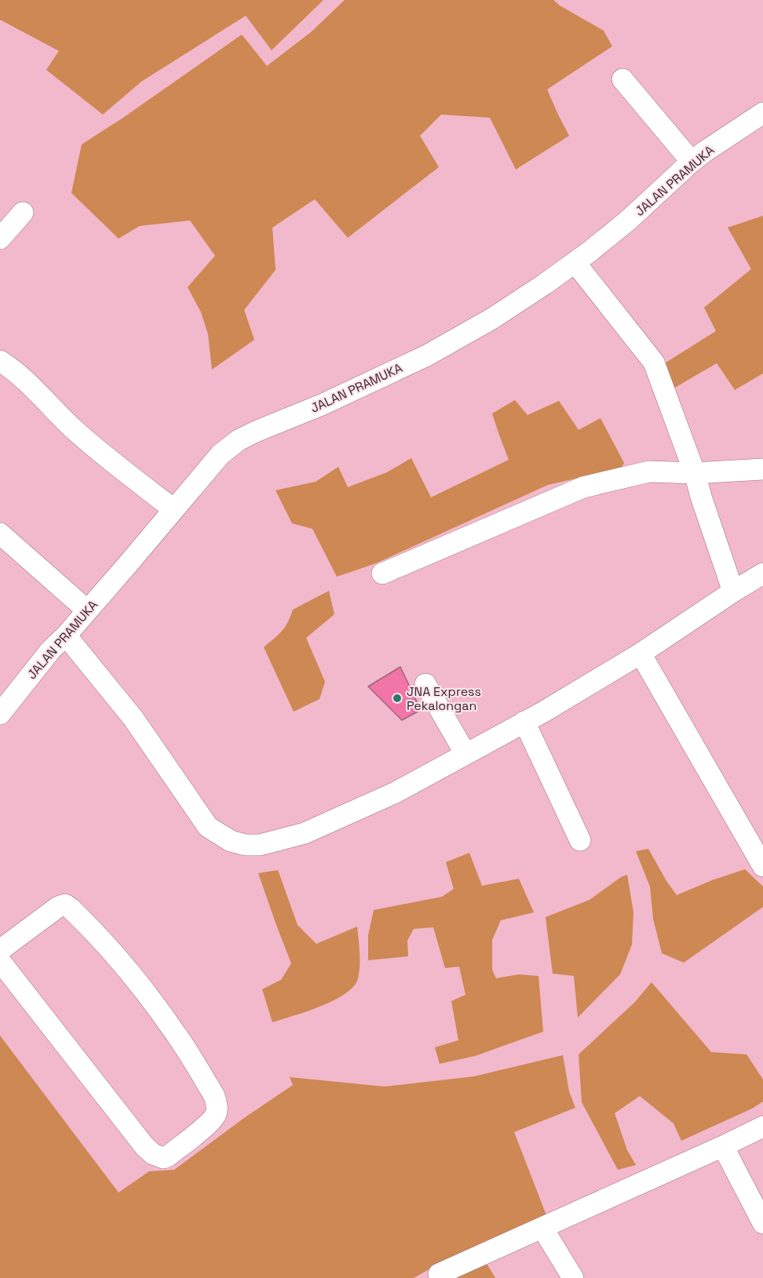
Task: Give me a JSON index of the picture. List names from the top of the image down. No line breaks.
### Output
{"streets":{"street":["JALAN PRAMUKA"]},"places":["JNA Express Pekalongan"]}
